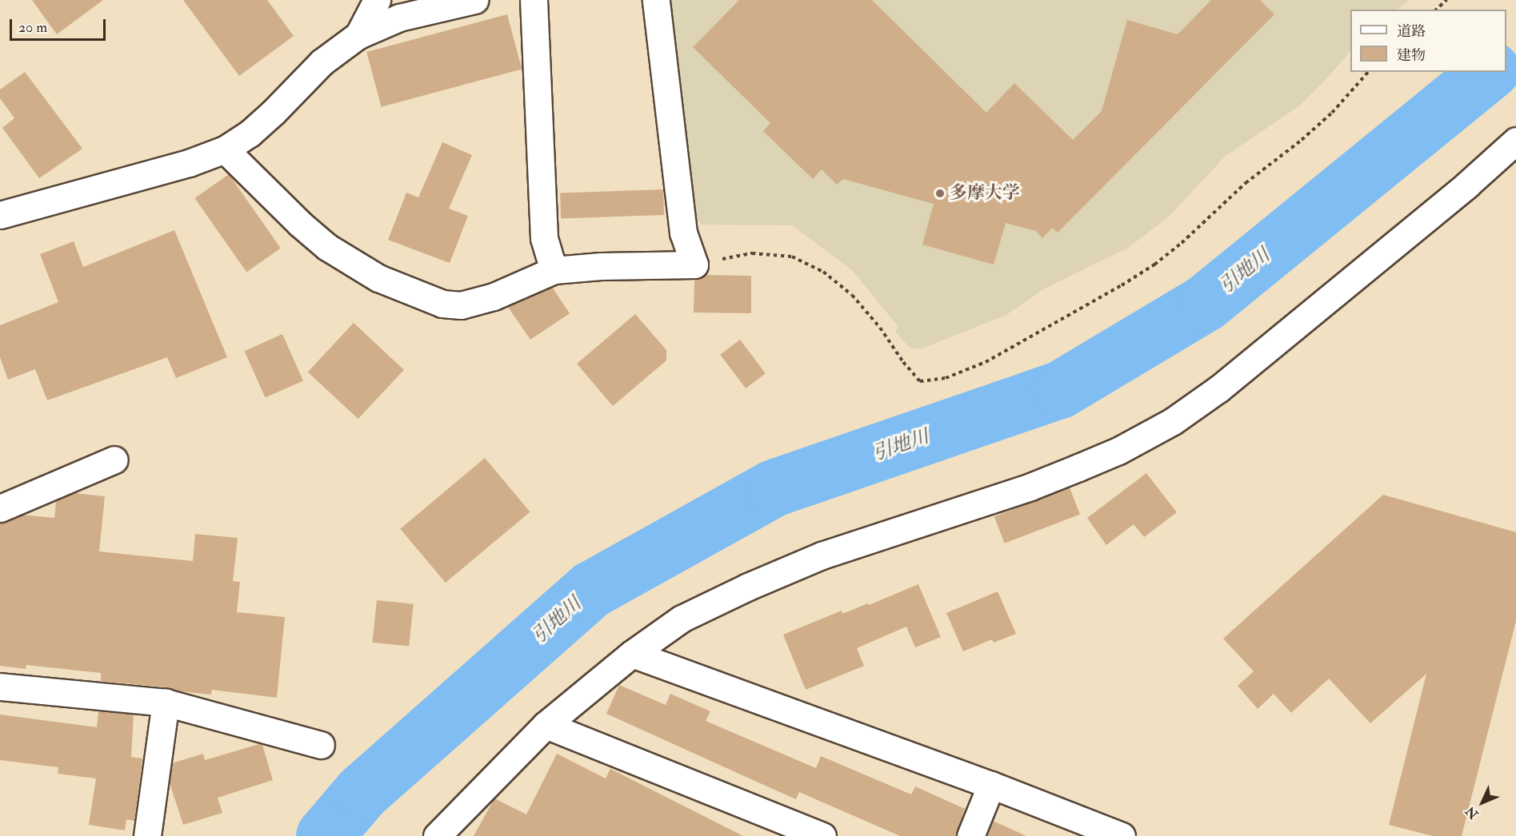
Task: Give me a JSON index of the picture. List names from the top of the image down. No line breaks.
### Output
{"water":["引地川"],"places":["多摩大学"],"legend":["道路","建物"],"scale_bar":"20 m","north":"bottom left"}
